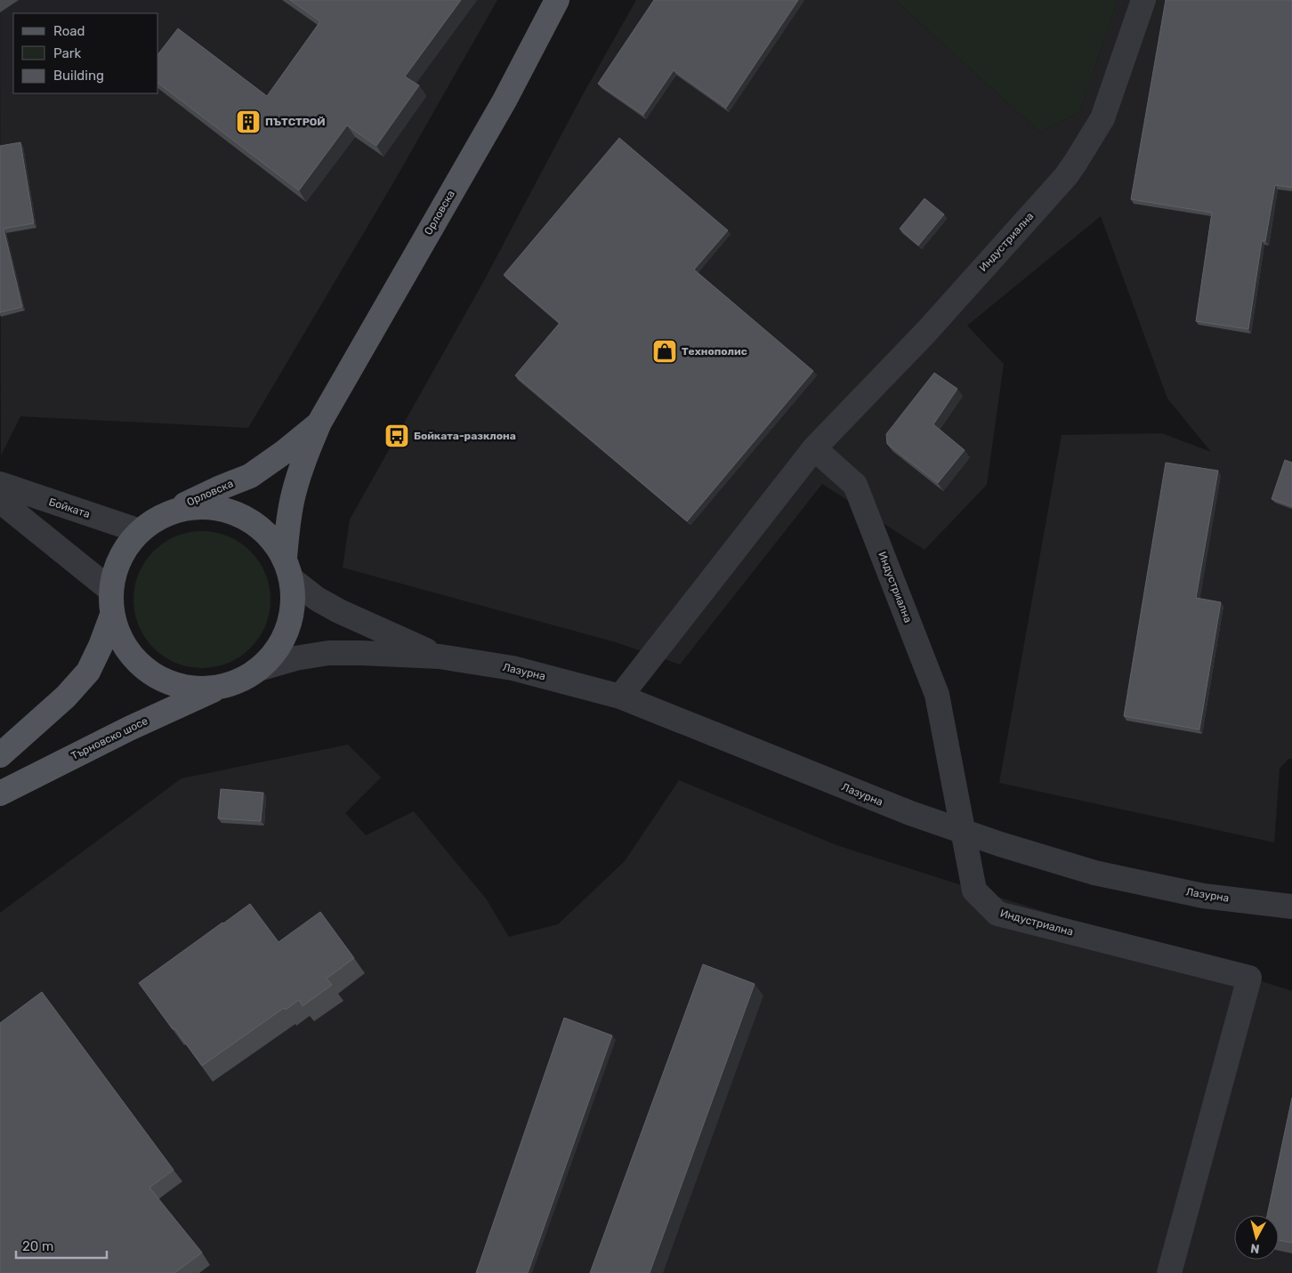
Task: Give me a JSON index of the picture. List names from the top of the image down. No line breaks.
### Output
{"streets":{"main road":["Орловска","Търновско шосе"],"street":["Индустриална","Бойката","Лазурна"]},"crossings":[["Орловска","Лазурна"],["Орловска","Търновско шосе"],["Индустриална","Лазурна"]],"places":{"building":["ПЪТСТРОЙ"],"shop":["Технополис"],"bus stop":["Бойката-разклона"]},"legend":["Road","Park","Building"],"scale_bar":"20 m","north":"bottom"}
